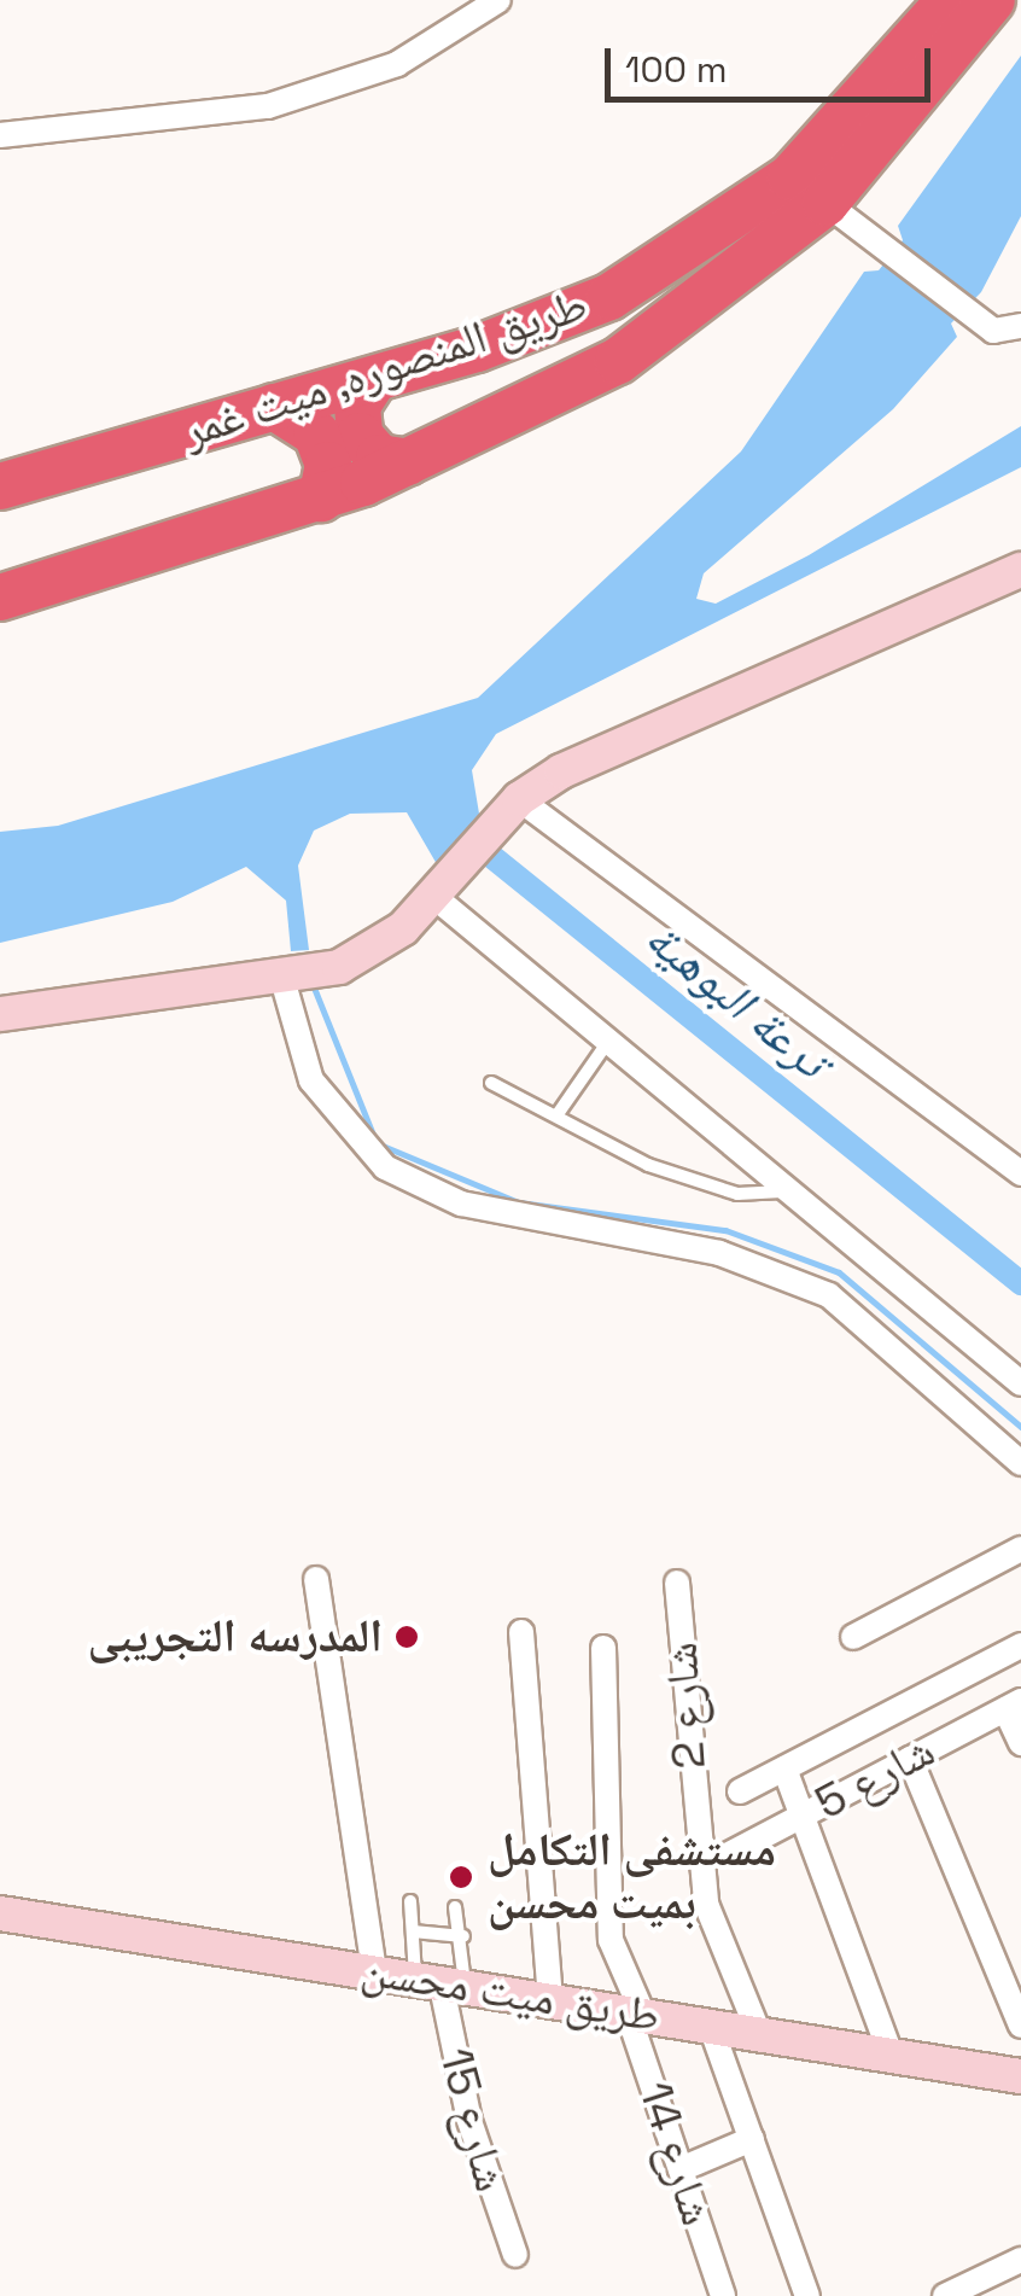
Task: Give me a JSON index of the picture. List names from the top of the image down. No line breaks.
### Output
{"streets":{"highway":["طريق المنصوره, ميت غمر"],"street":["شارع 2","شارع 5","طريق ميت محسن","شارع 15","شارع 14"]},"crossings":[["شارع 2","طريق ميت محسن"],["طريق ميت محسن","شارع 15"],["طريق ميت محسن","شارع 14"]],"water":["ترعة البوهية"],"places":["المدرسه التجريبى","مستشفى التكامل بميت محسن"],"scale_bar":"100 m"}
